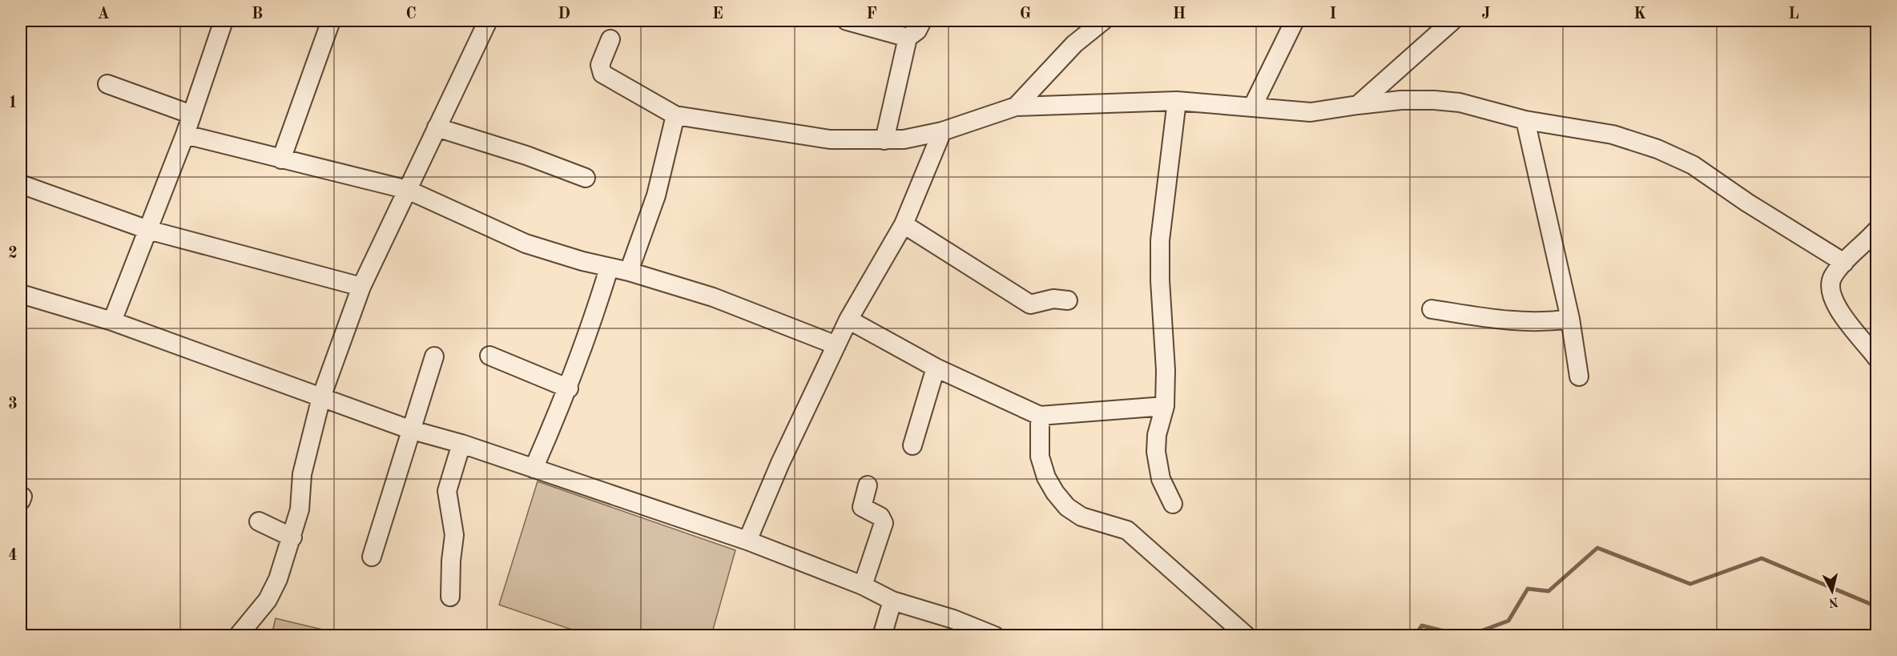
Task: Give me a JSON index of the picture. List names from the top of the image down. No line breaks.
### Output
{"north":"bottom","grid":{"columns":["A","B","C","D","E","F","G","H","I","J","K","L"],"rows":["1","2","3","4"]}}
